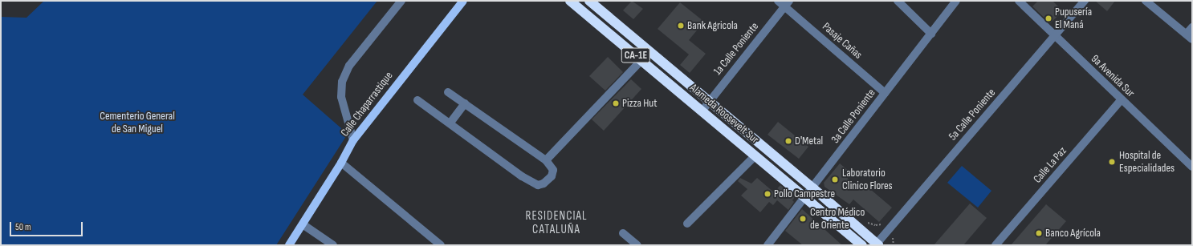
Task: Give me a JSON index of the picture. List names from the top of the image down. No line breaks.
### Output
{"streets":{"highway":["CA-1E","Alameda Roosevelt Sur"],"main road":["Calle Chaparrastique"],"street":["Pasaje Cañas","1a Calle Poniente","9a Avenida Sur","5a Calle Poniente","3a Calle Poniente","Calle La Paz"]},"crossings":[["Pasaje Cañas","1a Calle Poniente"],["Pasaje Cañas","3a Calle Poniente"],["1a Calle Poniente","Alameda Roosevelt Sur"],["9a Avenida Sur","5a Calle Poniente"],["9a Avenida Sur","Calle La Paz"],["Alameda Roosevelt Sur","5a Calle Poniente"],["Alameda Roosevelt Sur","3a Calle Poniente"]],"districts":["RESIDENCIAL CATALUÑA"],"parks":["Cementerio General de San Miguel"],"places":["Pupusería El Maná","Bank Agricola","Pizza Hut","D'Metal","Hospital de Especialidades","Laboratorio Clinico Flores","Pollo Campestre","Centro Médico de Oriente","Banco Agrícola"],"scale_bar":"50 m"}
